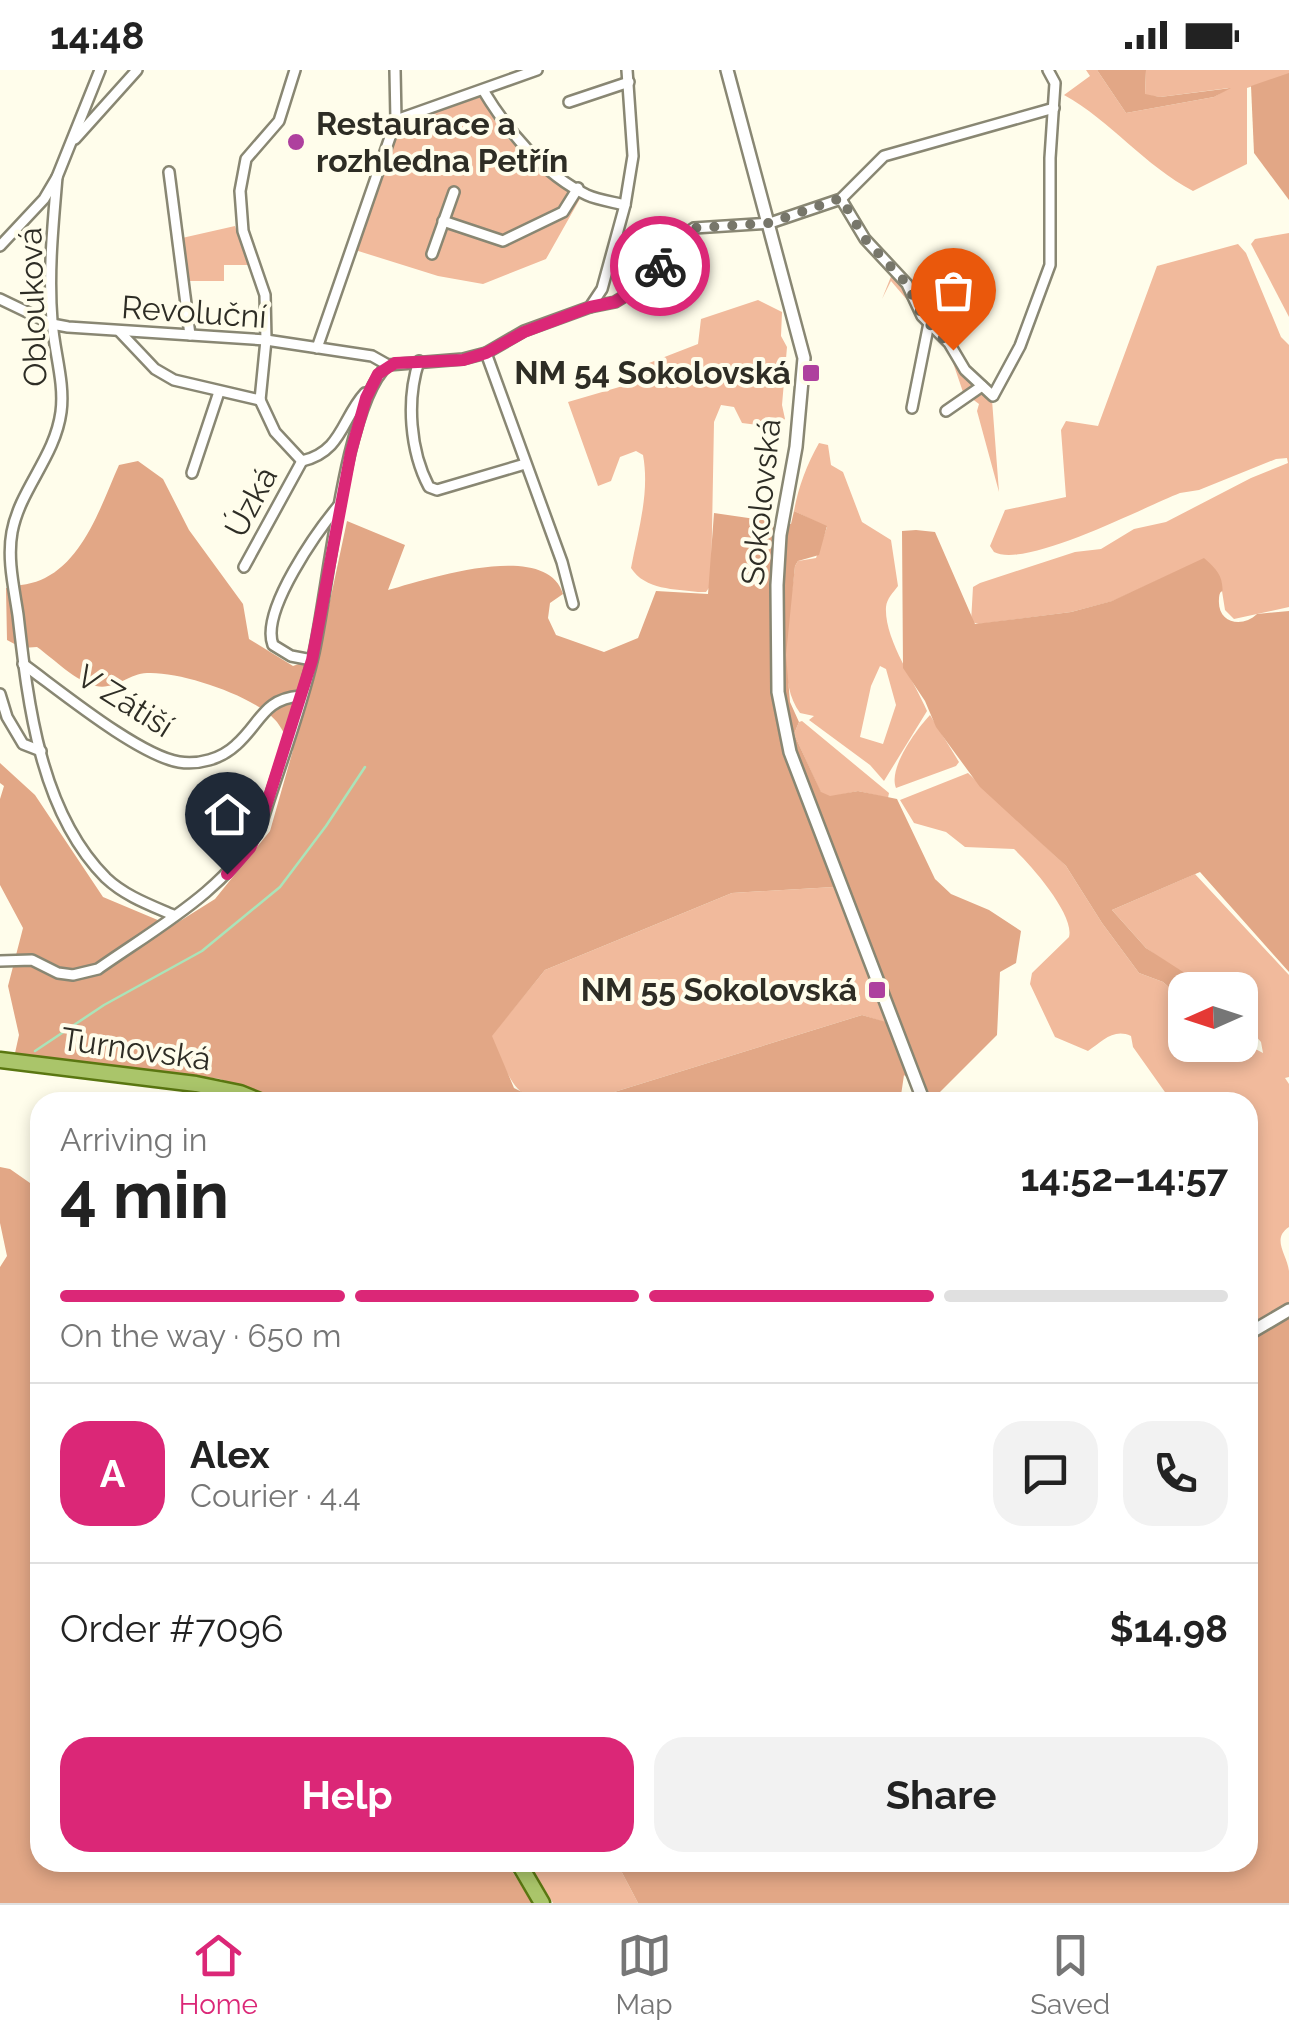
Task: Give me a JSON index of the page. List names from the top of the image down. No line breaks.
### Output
{"streets":{"main road":["Turnovská"],"street":["Oblouková","Revoluční","Úzká","Sokolovská","V Zátiší"]},"crossings":[["Oblouková","Revoluční"],["Oblouková","V Zátiší"]],"places":{"other":["Restaurace a rozhledna Petřín"],"transit":["NM 54 Sokolovská","NM 55 Sokolovská"]},"north":"left","page":{"status":"14:48","heading":["4 min","Arriving in","14:52–14:57"],"panel":["Alex","Courier · 4.4","Order #7096","$14.98"],"bar":"On the way · 650 m","round":"A","buttons":["Help","Share"],"tabs":["Home","Map","Saved"]}}
